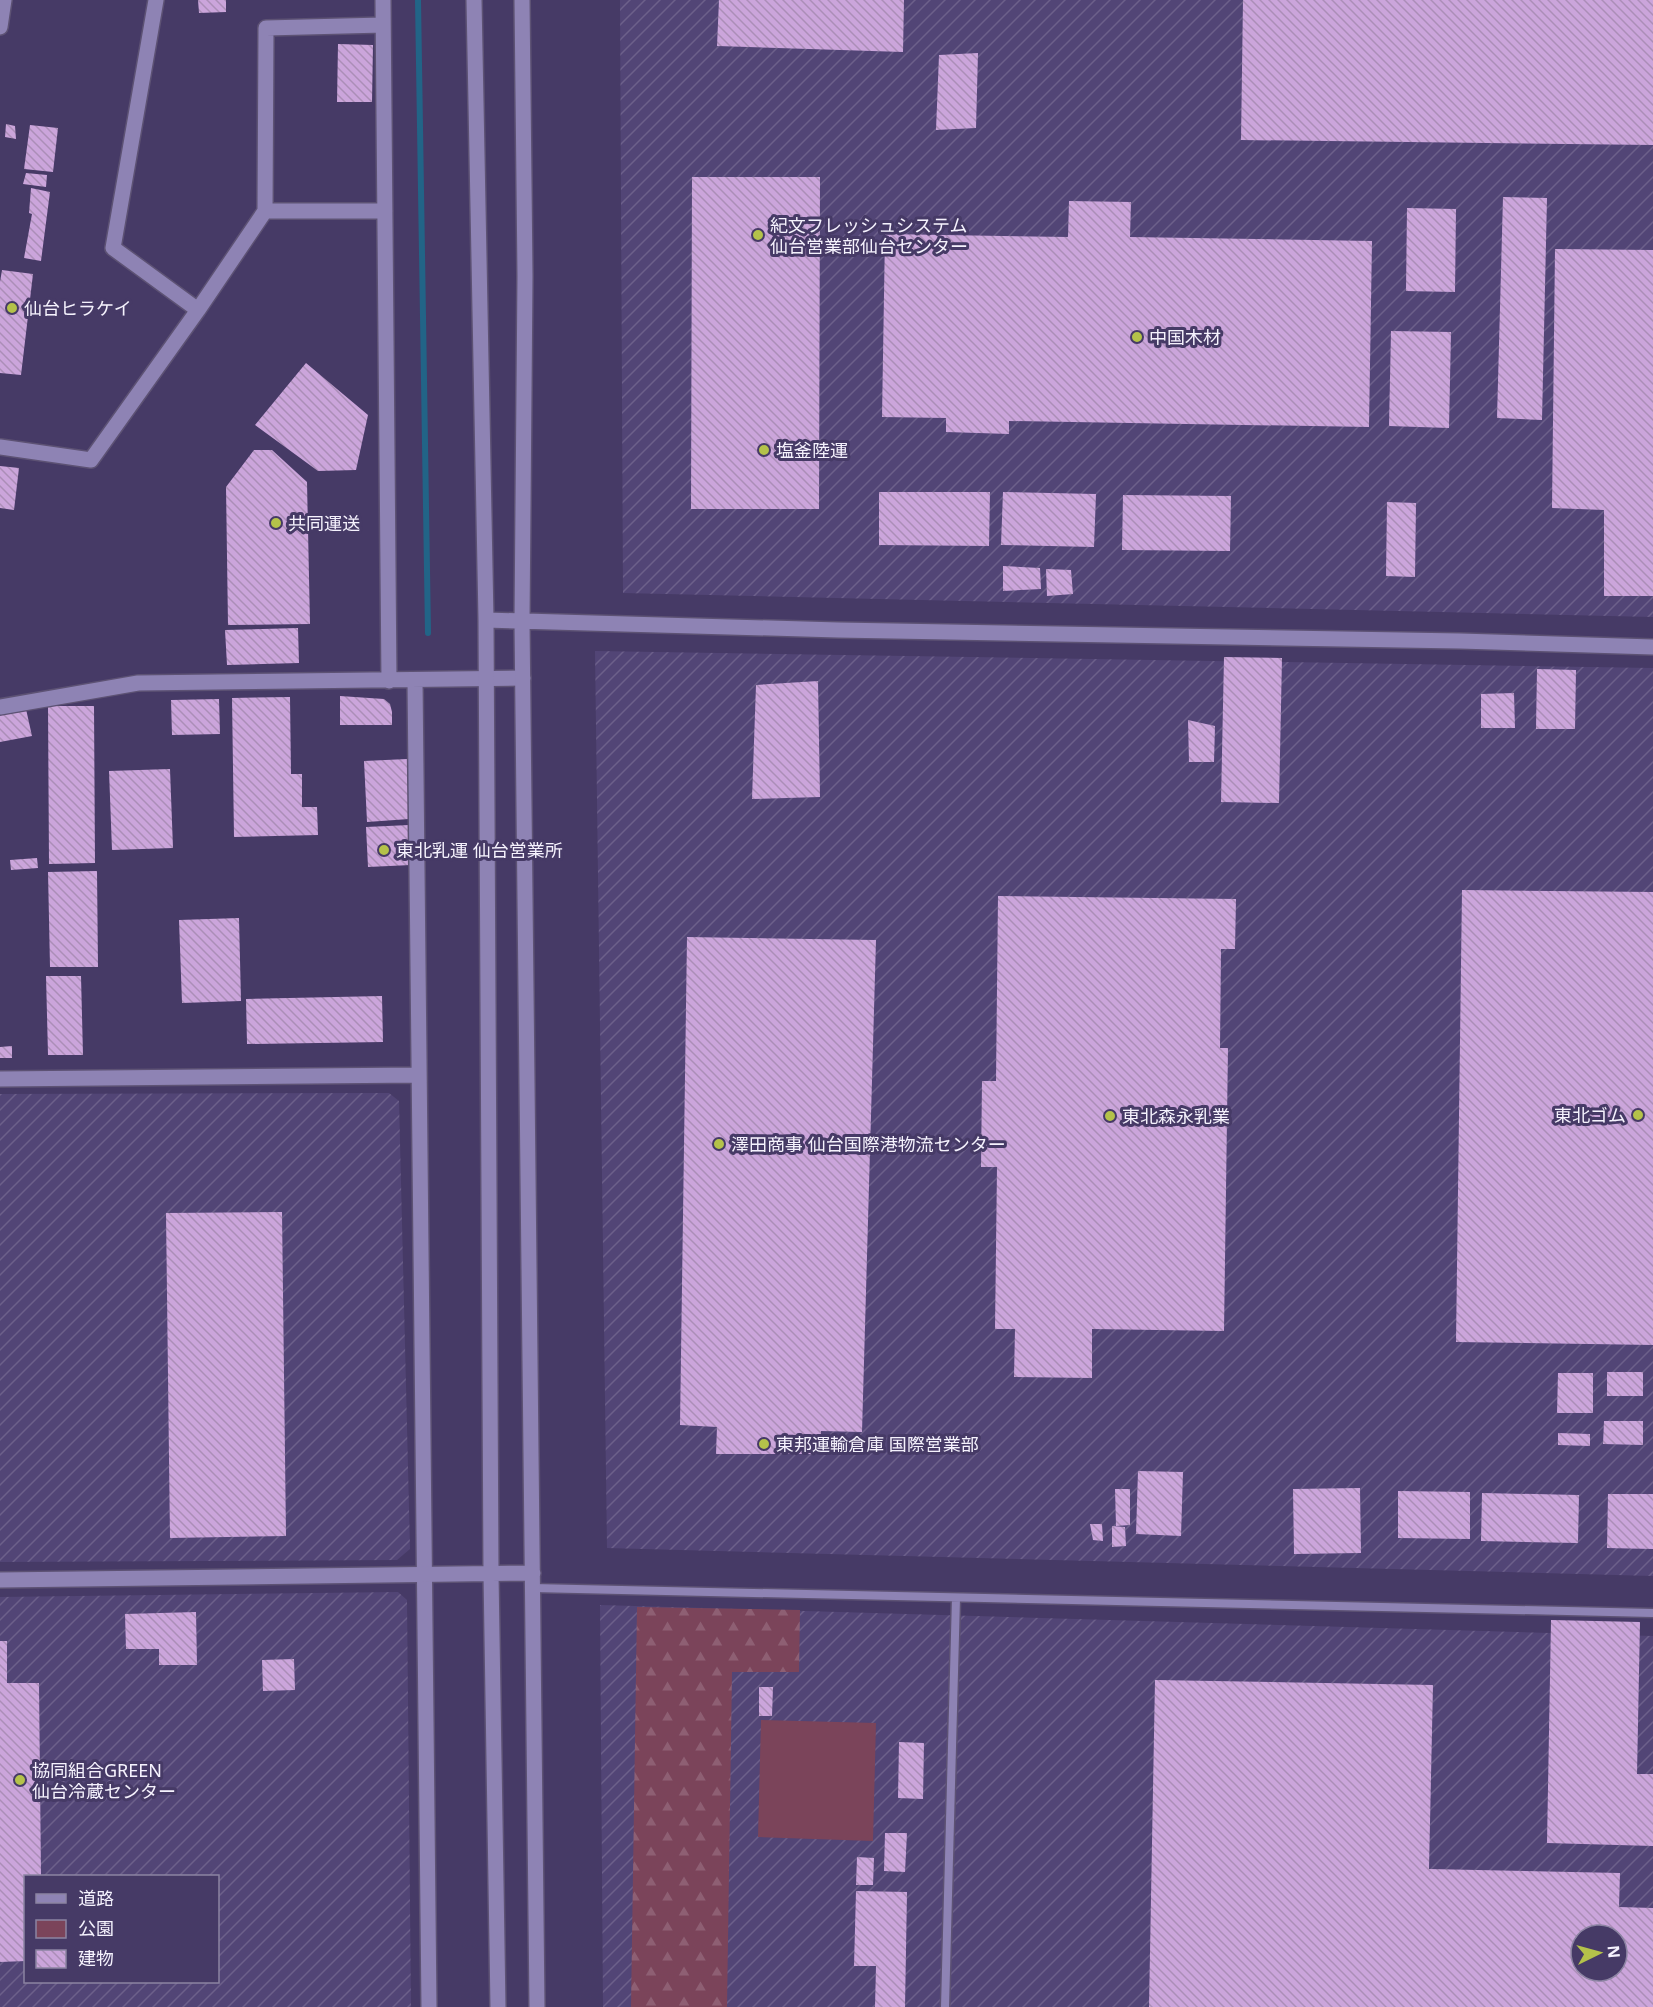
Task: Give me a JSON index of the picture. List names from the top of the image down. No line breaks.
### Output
{"places":["紀文フレッシュシステム 仙台営業部仙台センター","仙台ヒラケイ","中国木材","塩釜陸運","共同運送","東北乳運 仙台営業所","東北ゴム","東北森永乳業","澤田商事 仙台国際港物流センター","東邦運輸倉庫 国際営業部","協同組合GREEN 仙台冷蔵センター"],"legend":["道路","公園","建物"],"north":"right"}
